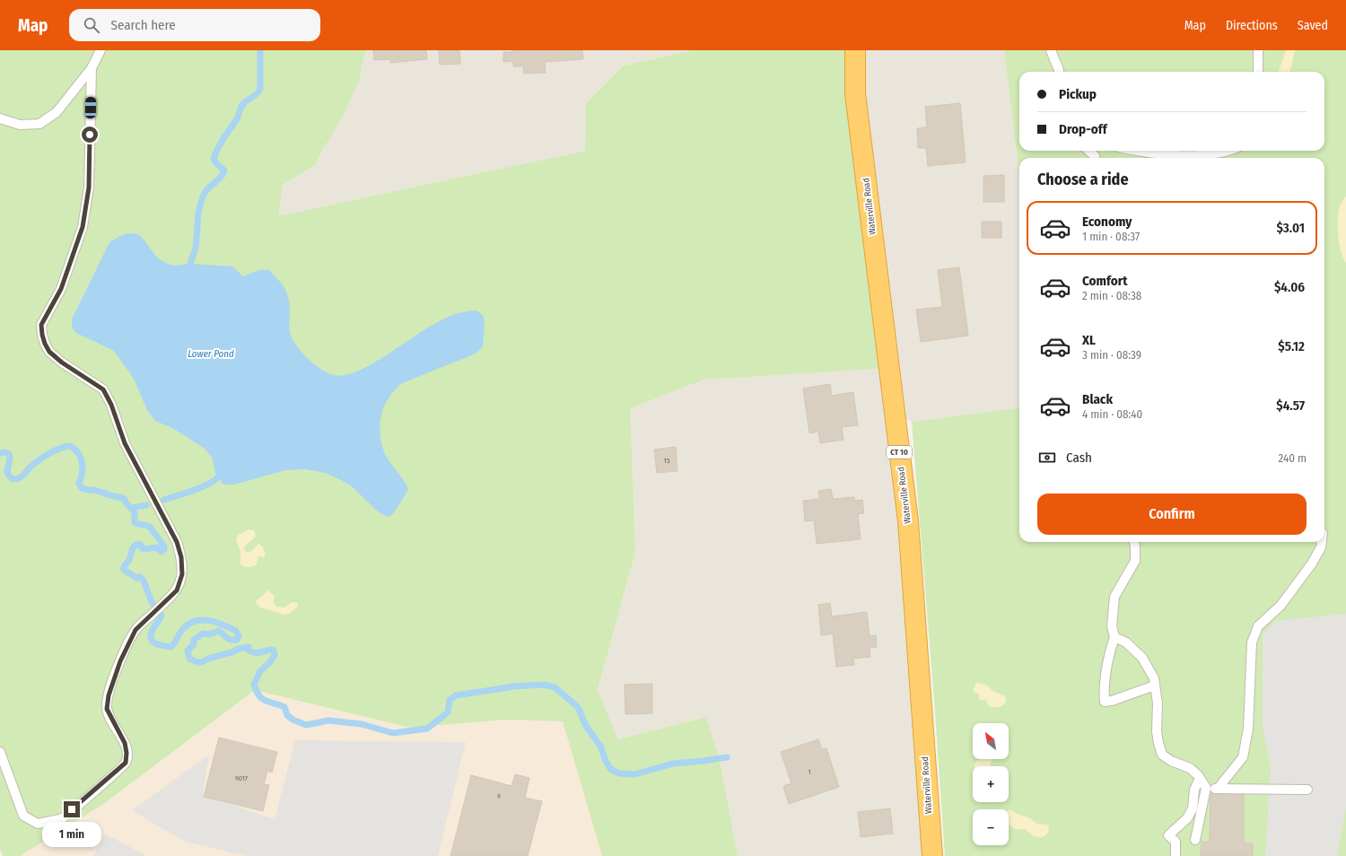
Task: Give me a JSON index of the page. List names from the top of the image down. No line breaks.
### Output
{"streets":{"highway":["Waterville Road","CT 10"]},"water":["Lower Pond"],"house_numbers":["15","1","9017","9"],"north":"top left","page":{"header":"Map","search":"Search here","nav":["Map","Directions","Saved"],"banner":["Pickup","Drop-off"],"heading":"Choose a ride","list":[{"name":"Economy","note":"1 min · 08:37","value":"$3.01"},{"name":"Comfort","note":"2 min · 08:38","value":"$4.06"},{"name":"XL","note":"3 min · 08:39","value":"$5.12"},{"name":"Black","note":"4 min · 08:40","value":"$4.57"}],"pay":["Cash","240 m"],"buttons":"Confirm","map_buttons":["+","−"],"bubble":"1 min"}}
